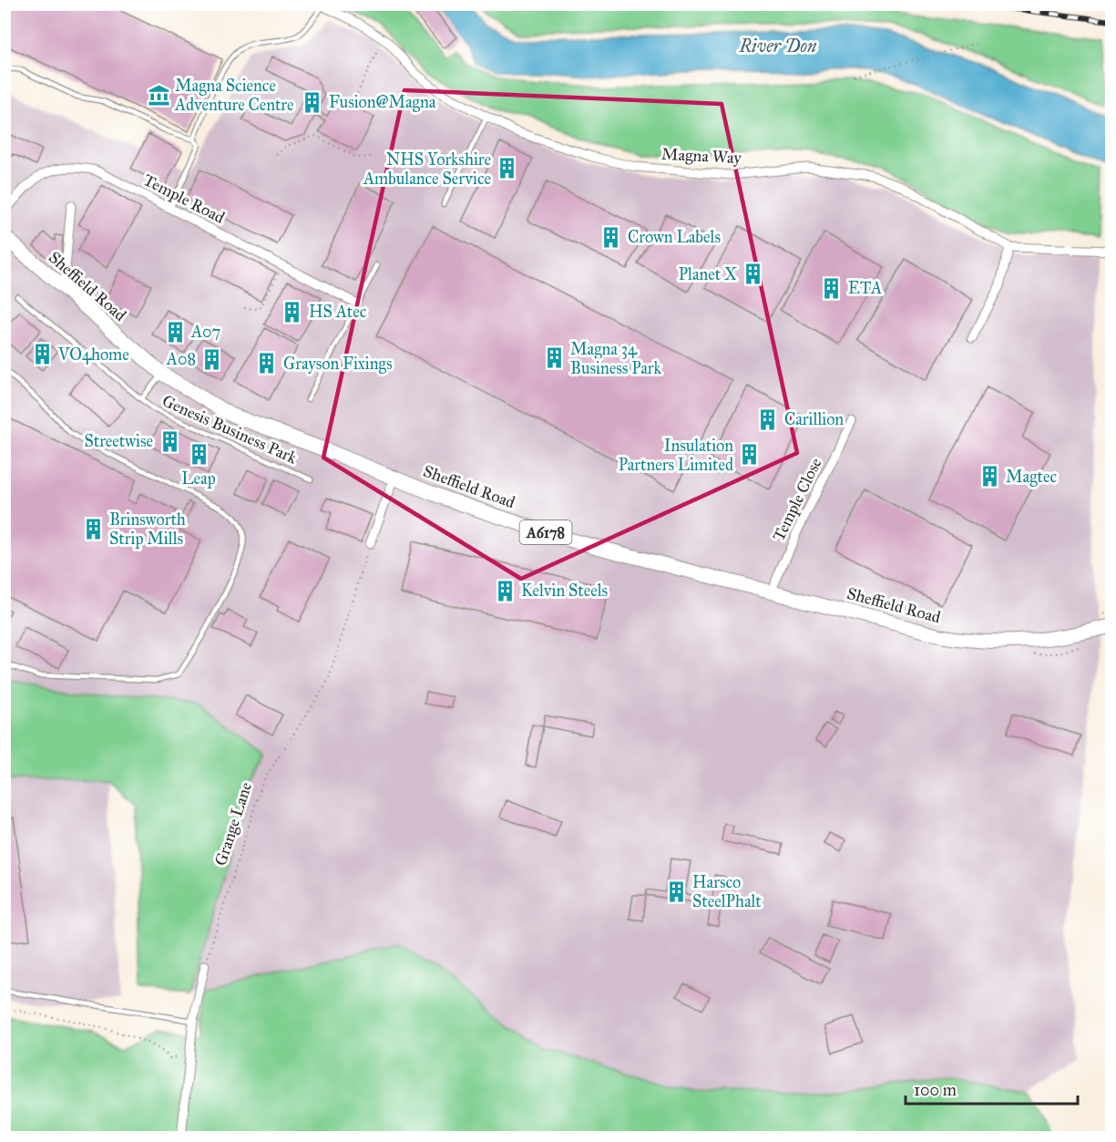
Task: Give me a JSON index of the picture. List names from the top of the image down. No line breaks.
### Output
{"streets":{"main road":["Sheffield Road","A6178"],"street":["Magna Way","Temple Road","Temple Close"],"lane":["Genesis Business Park"],"path":["Grange Lane"]},"crossings":[["Sheffield Road","Genesis Business Park"],["Sheffield Road","Temple Close"]],"water":["River Don"],"places":{"museum":["Magna Science Adventure Centre"],"building":["Fusion@Magna","NHS Yorkshire Ambulance Service","Crown Labels","Planet X","ETA","HS Atec","A07","VO4home","Magna 34 Business Park","A08","Grayson Fixings","Carillion","Streetwise","Leap","Insulation Partners Limited","Magtec","Brinsworth Strip Mills","Kelvin Steels","Harsco SteelPhalt"]},"scale_bar":"100 m"}
